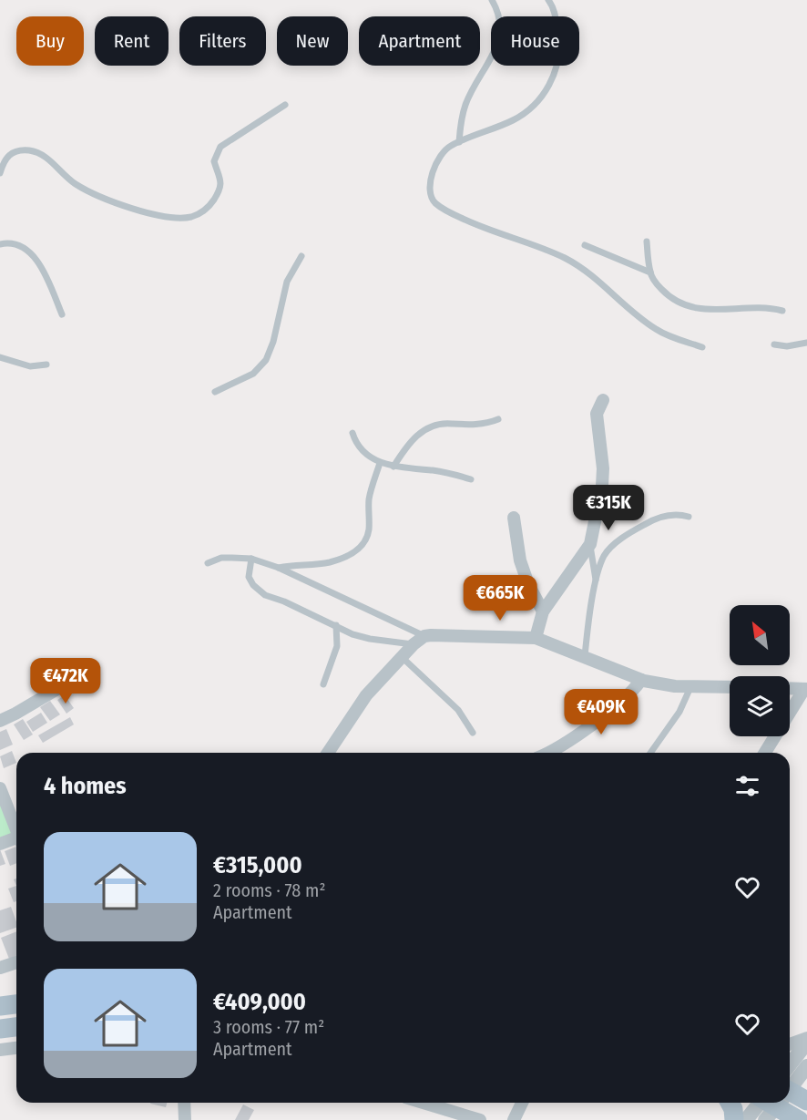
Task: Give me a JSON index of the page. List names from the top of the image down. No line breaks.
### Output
{"north":"top left","page":{"chip":["Buy","Rent","Filters","New","Apartment","House"],"price":["€315K","€665K","€472K","€409K"],"heading":"4 homes","list":[{"name":"€315,000","note":"2 rooms · 78 m² · Apartment"},{"name":"€409,000","note":"3 rooms · 77 m² · Apartment"}]}}
